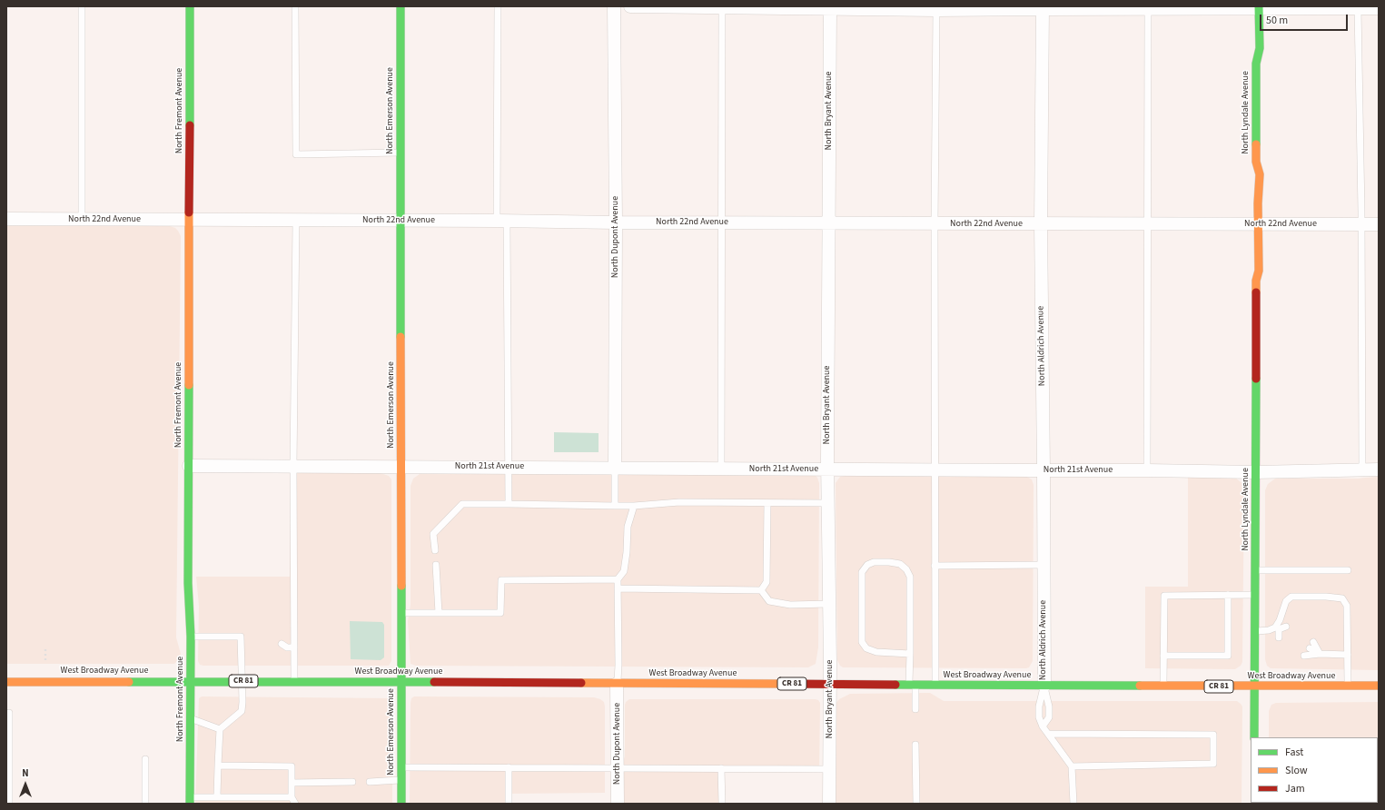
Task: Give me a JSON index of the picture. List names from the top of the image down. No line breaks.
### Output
{"streets":{"street":["North Fremont Avenue","North Emerson Avenue","North Bryant Avenue","North Lyndale Avenue","North 22nd Avenue","North Dupont Avenue","North Aldrich Avenue","North 21st Avenue","West Broadway Avenue","CR 81"]},"crossings":[["North Fremont Avenue","North 22nd Avenue"],["North Fremont Avenue","North 21st Avenue"],["North Fremont Avenue","West Broadway Avenue"],["North Emerson Avenue","North 22nd Avenue"],["North Emerson Avenue","North 21st Avenue"],["North Emerson Avenue","West Broadway Avenue"],["North Bryant Avenue","North 22nd Avenue"],["North Bryant Avenue","North 21st Avenue"],["North Bryant Avenue","West Broadway Avenue"],["North Lyndale Avenue","North 22nd Avenue"],["North Lyndale Avenue","North 21st Avenue"],["North Lyndale Avenue","West Broadway Avenue"],["North 22nd Avenue","North Dupont Avenue"],["North 22nd Avenue","North Aldrich Avenue"],["North Dupont Avenue","North 21st Avenue"],["North Dupont Avenue","West Broadway Avenue"],["North Aldrich Avenue","North 21st Avenue"],["North Aldrich Avenue","West Broadway Avenue"]],"legend":["Fast","Slow","Jam"],"scale_bar":"50 m","north":"top"}
